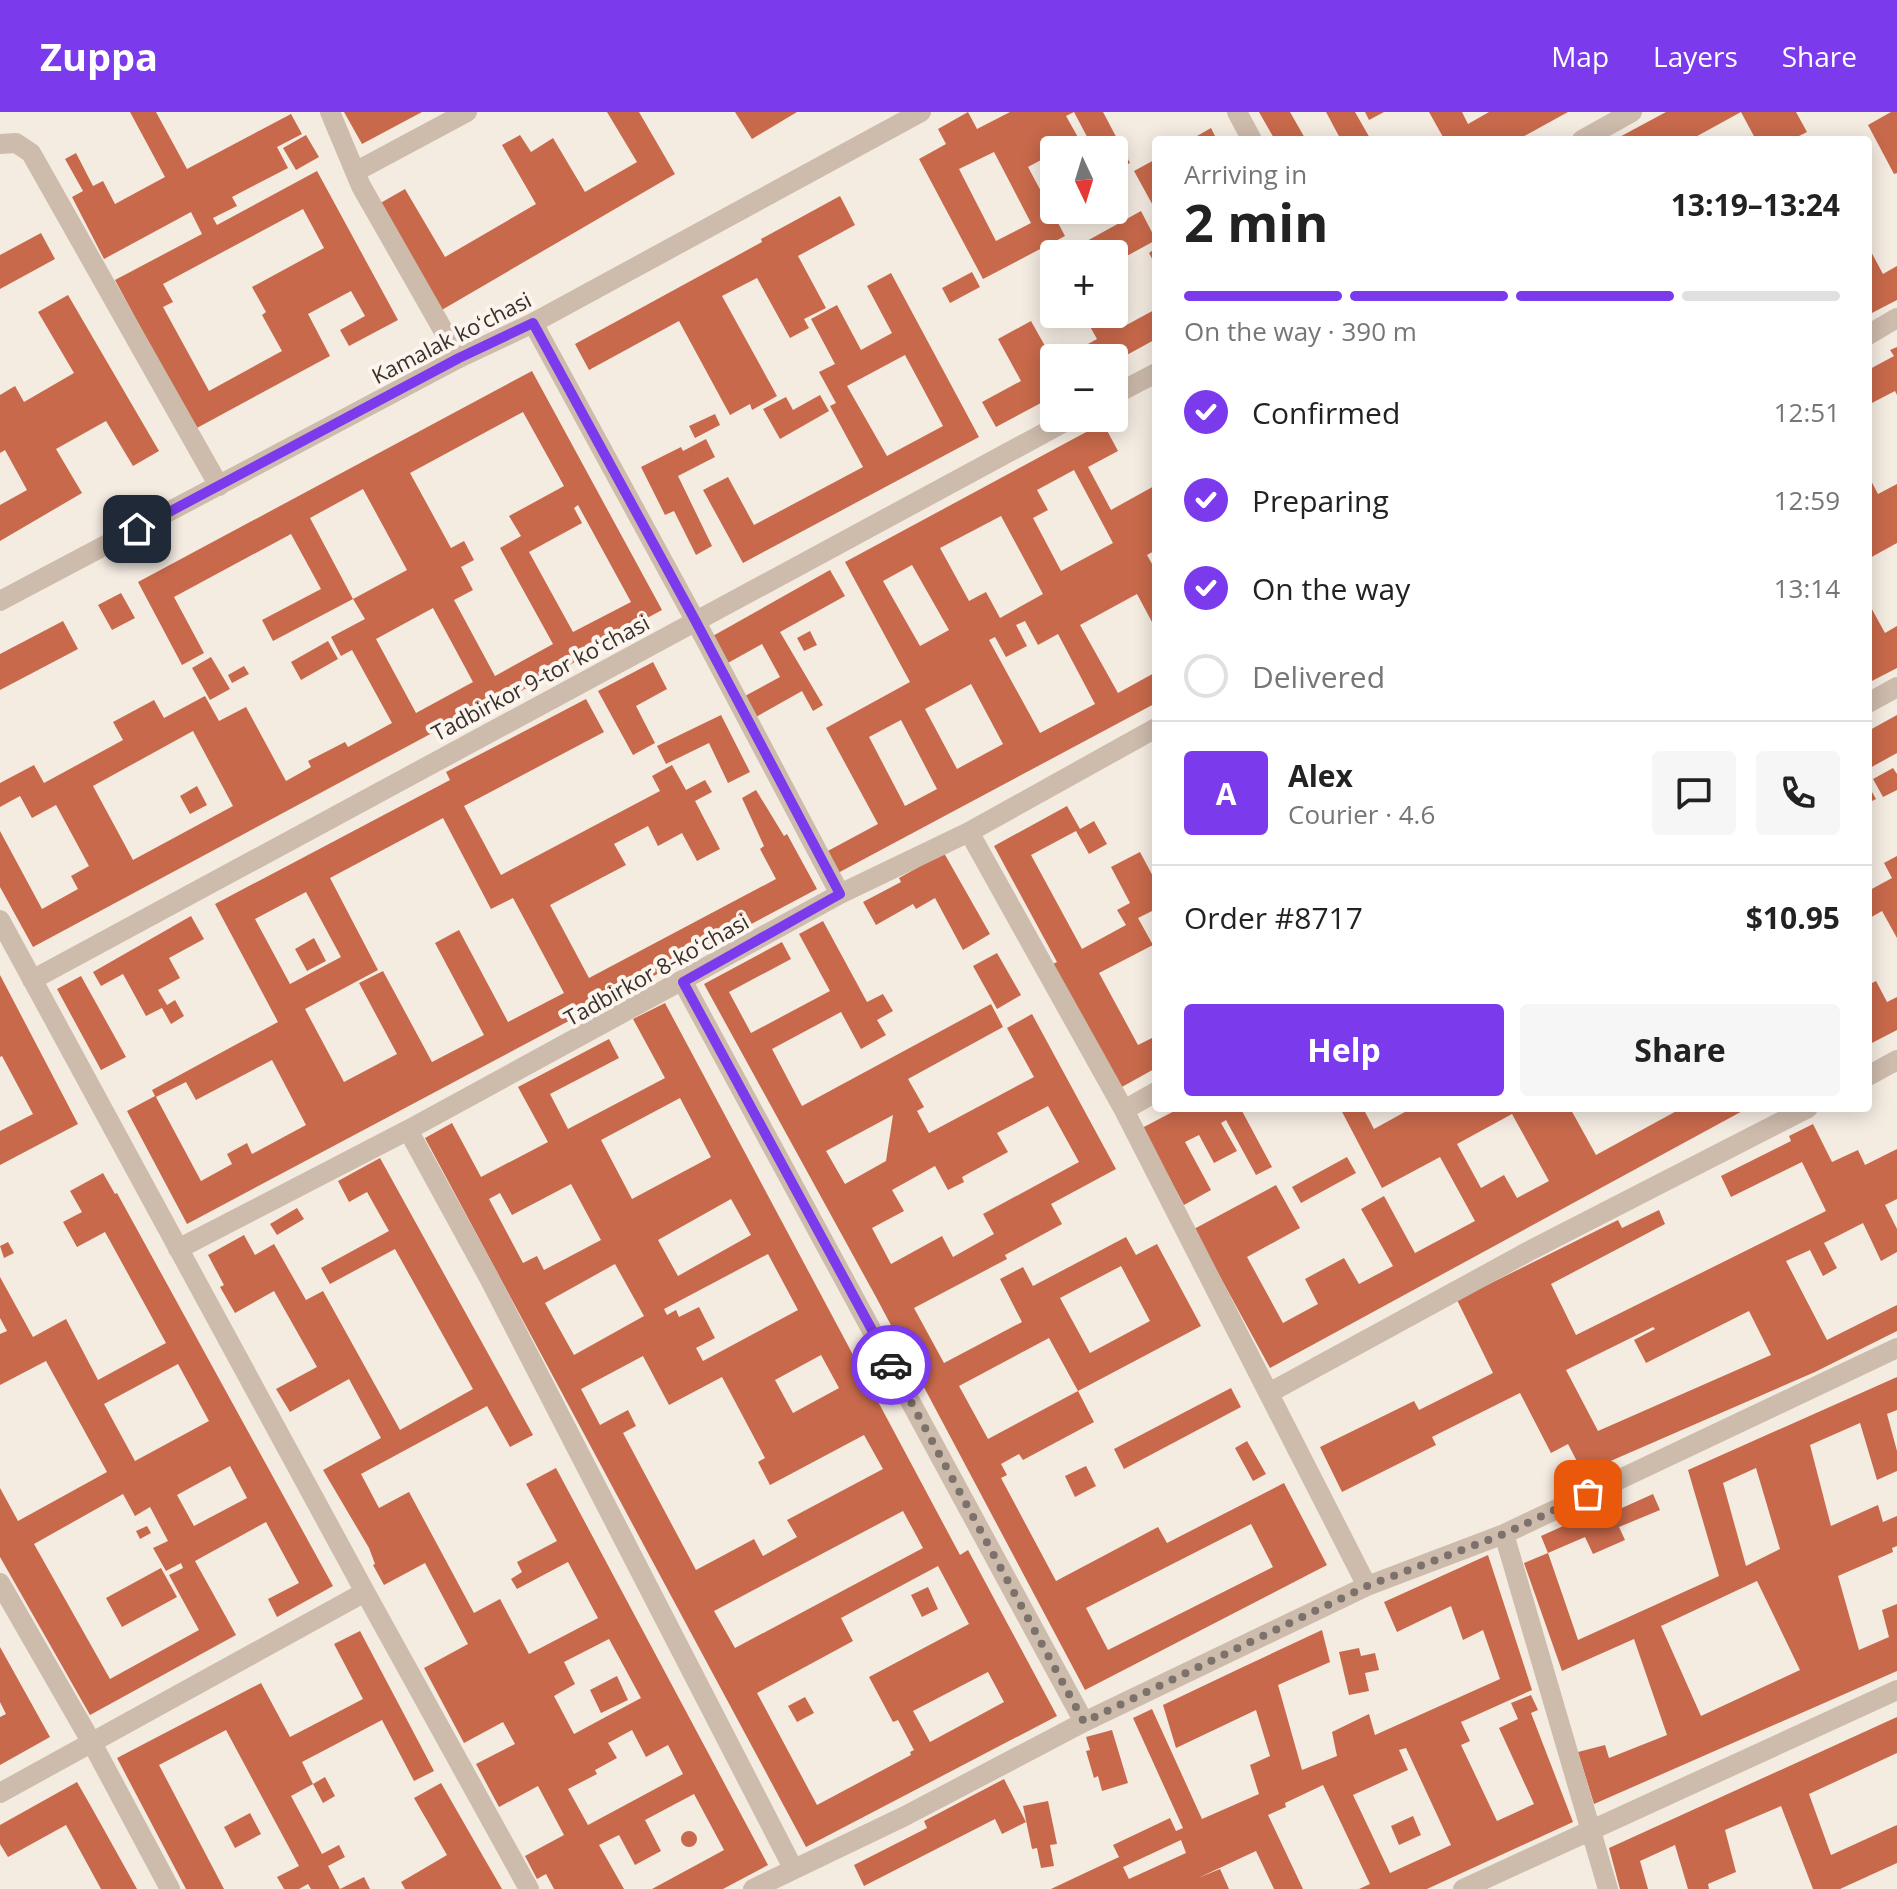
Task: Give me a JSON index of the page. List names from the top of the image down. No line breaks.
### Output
{"streets":{"street":["Kamalak koʻchasi","Tadbirkor 9-tor koʻchasi","Tadbirkor 8-koʻchasi"]},"north":"bottom","page":{"header":"Zuppa","nav":["Map","Layers","Share"],"map_buttons":["+","−"],"heading":["2 min","Arriving in","13:19–13:24"],"panel":["Alex","Courier · 4.6","Order #8717","$10.95"],"bar":"On the way · 390 m","list":[["Confirmed","12:51"],["Preparing","12:59"],["On the way","13:14"],"Delivered"],"round":"A","buttons":["Help","Share"]}}
